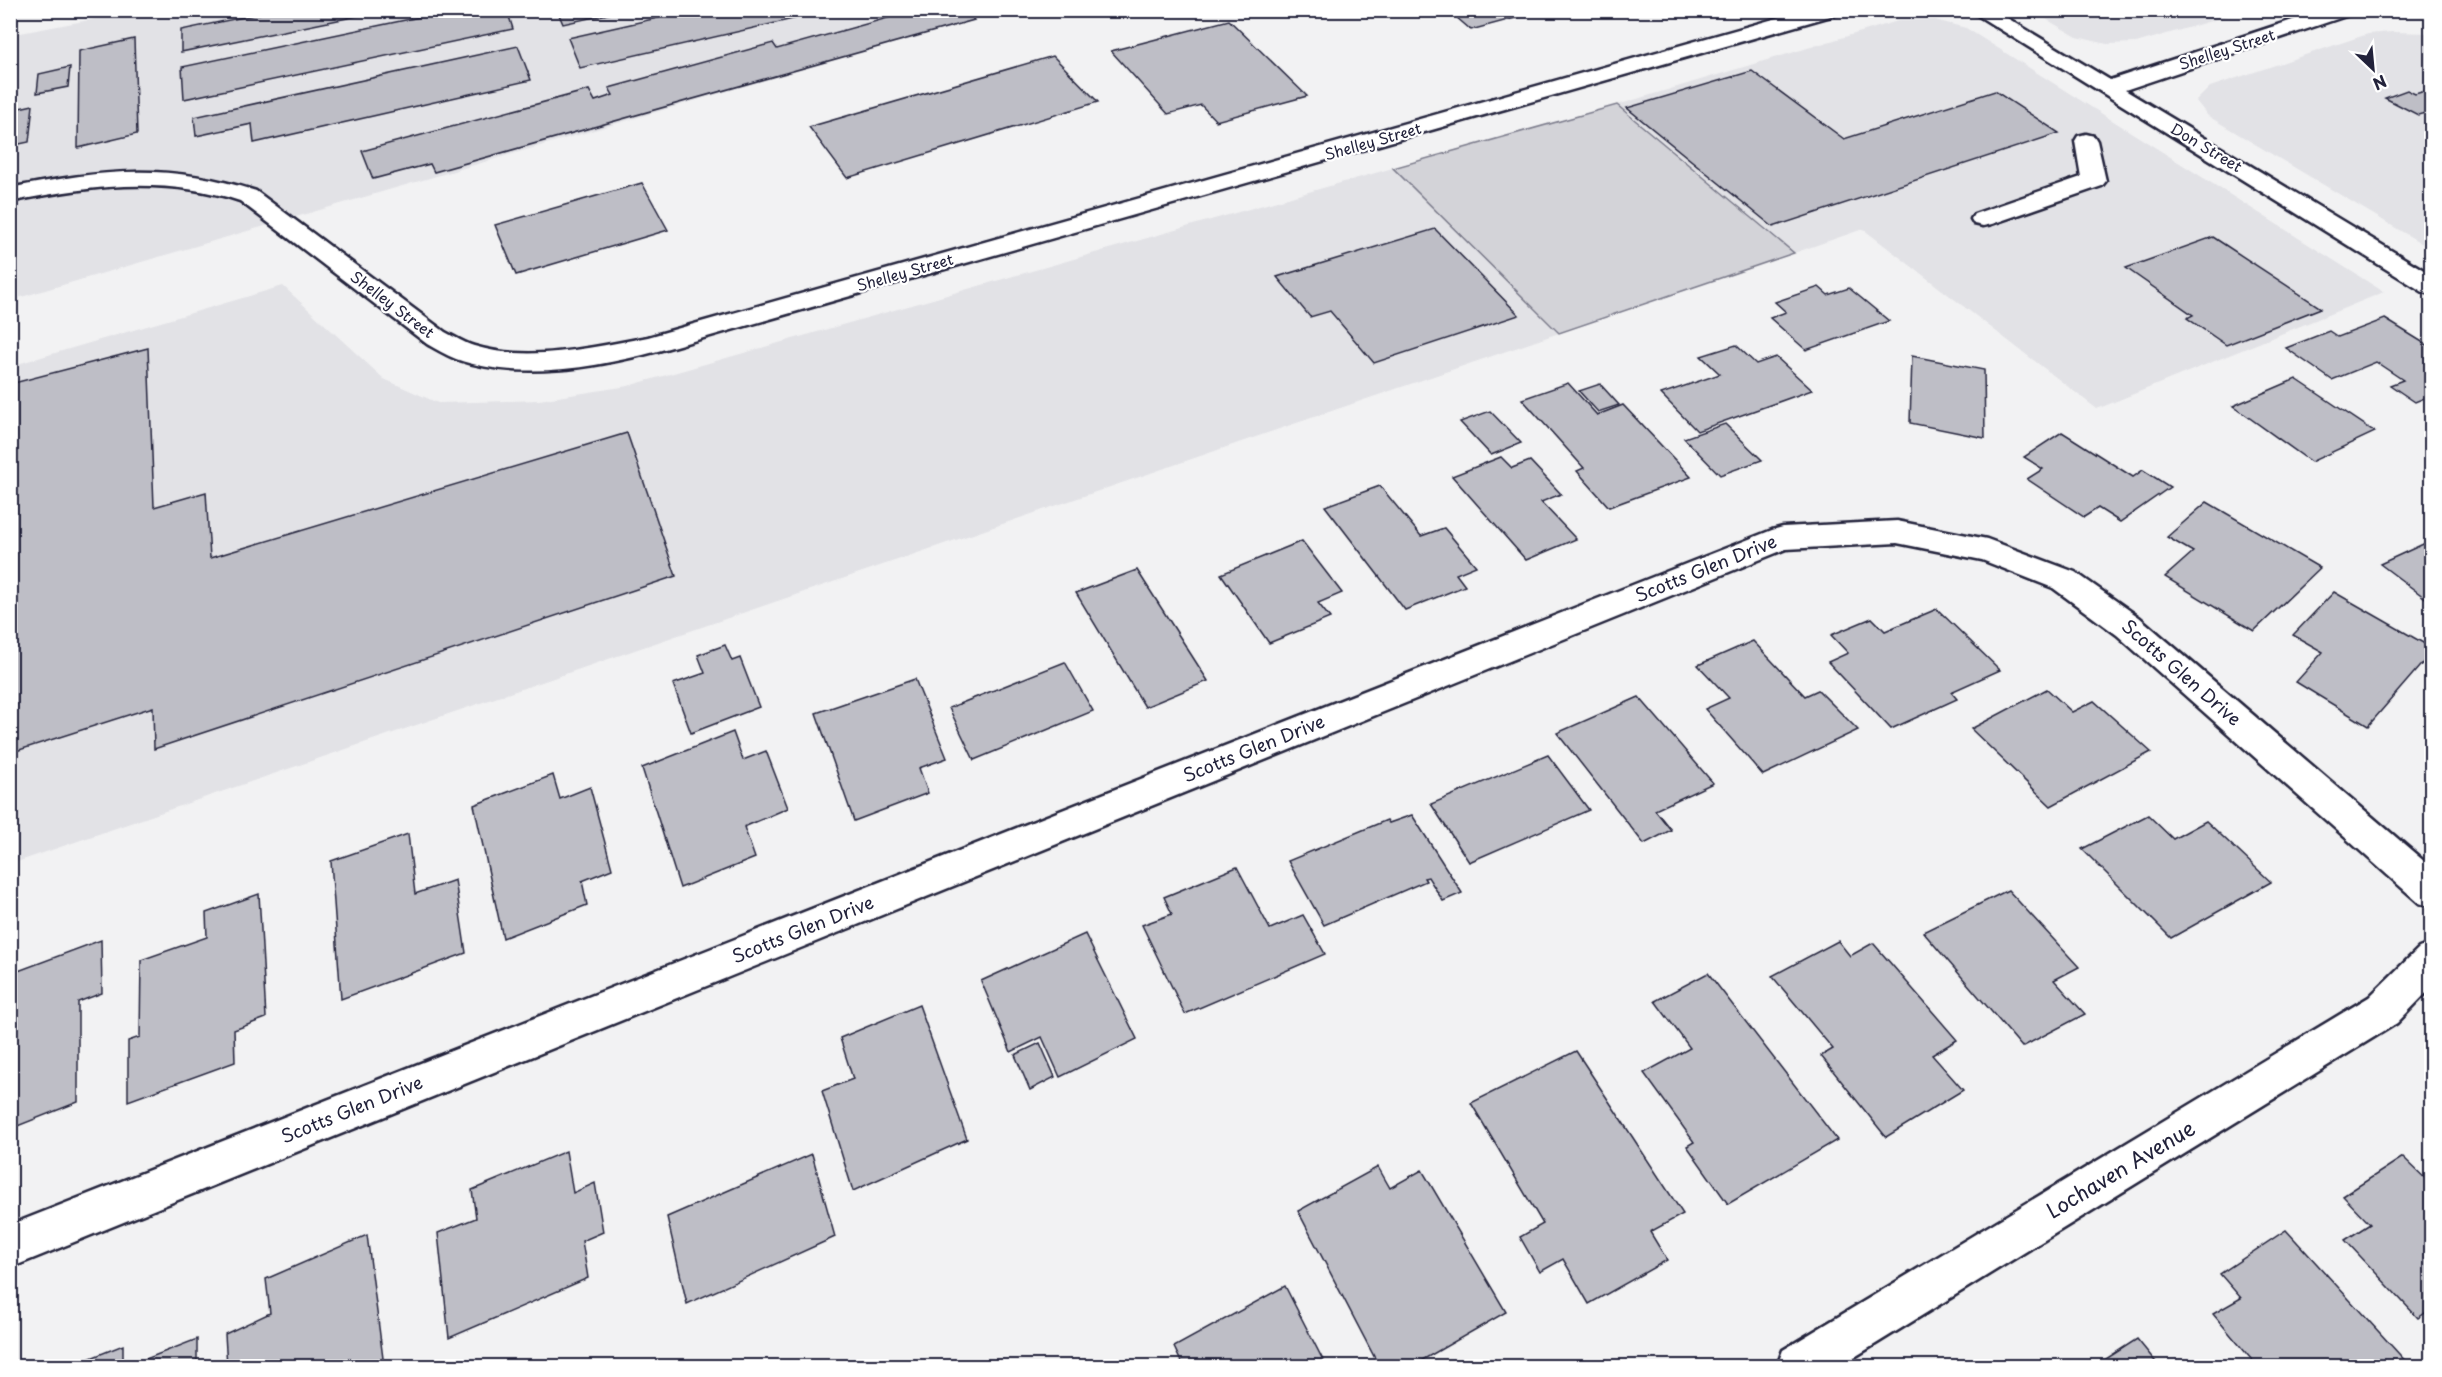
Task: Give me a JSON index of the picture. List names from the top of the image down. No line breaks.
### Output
{"streets":{"street":["Shelley Street","Don Street","Scotts Glen Drive","Lochaven Avenue"]},"crossings":[["Shelley Street","Don Street"]],"north":"bottom right"}
